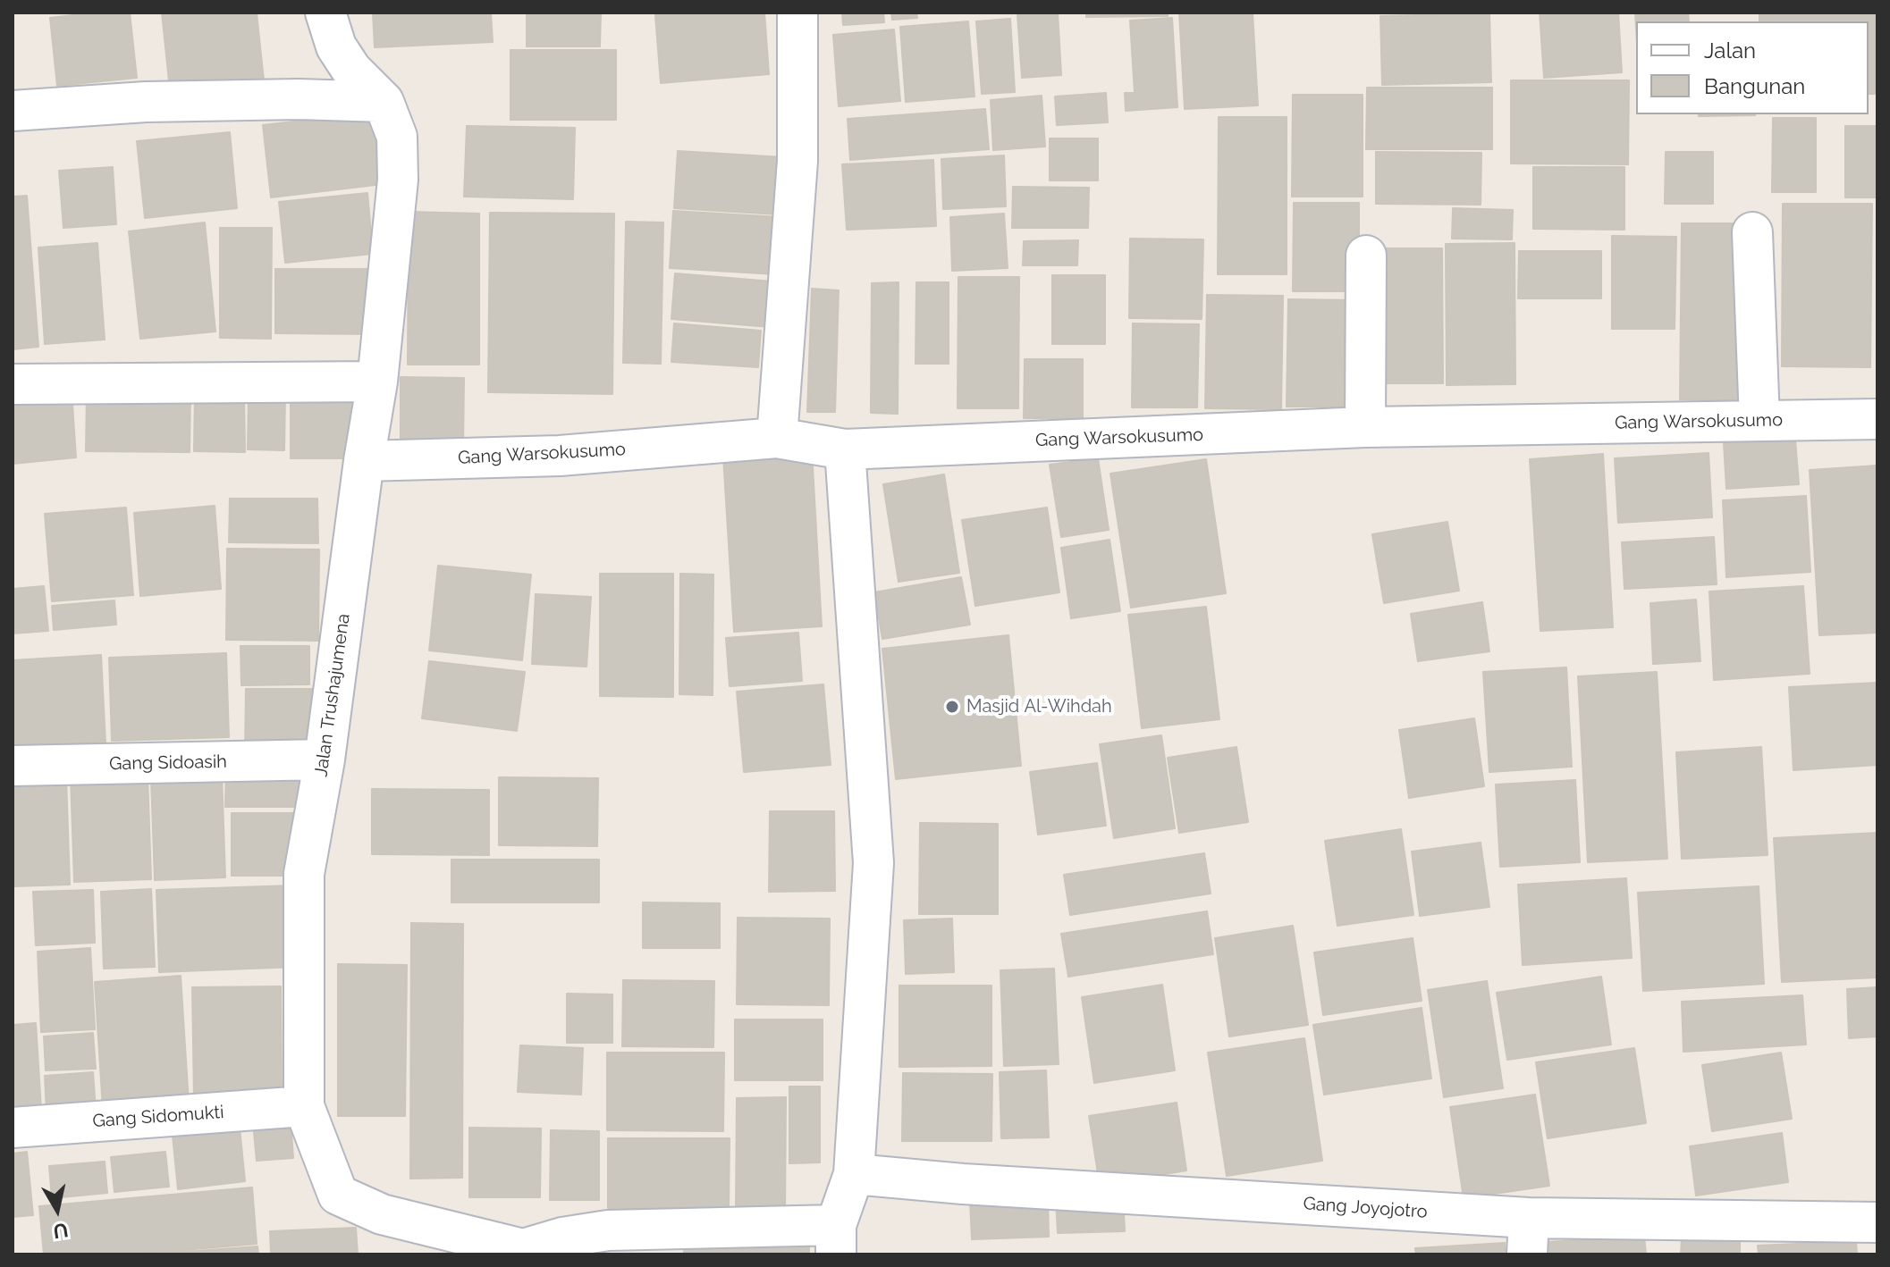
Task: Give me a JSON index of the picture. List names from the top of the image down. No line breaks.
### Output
{"streets":{"street":["Gang Warsokusumo","Jalan Trushajumena","Gang Sidoasih","Gang Sidomukti","Gang Joyojotro"]},"crossings":[["Gang Warsokusumo","Jalan Trushajumena"],["Jalan Trushajumena","Gang Sidoasih"],["Jalan Trushajumena","Gang Sidomukti"]],"places":["Masjid Al-Wihdah"],"legend":["Jalan","Bangunan"],"north":"bottom"}
